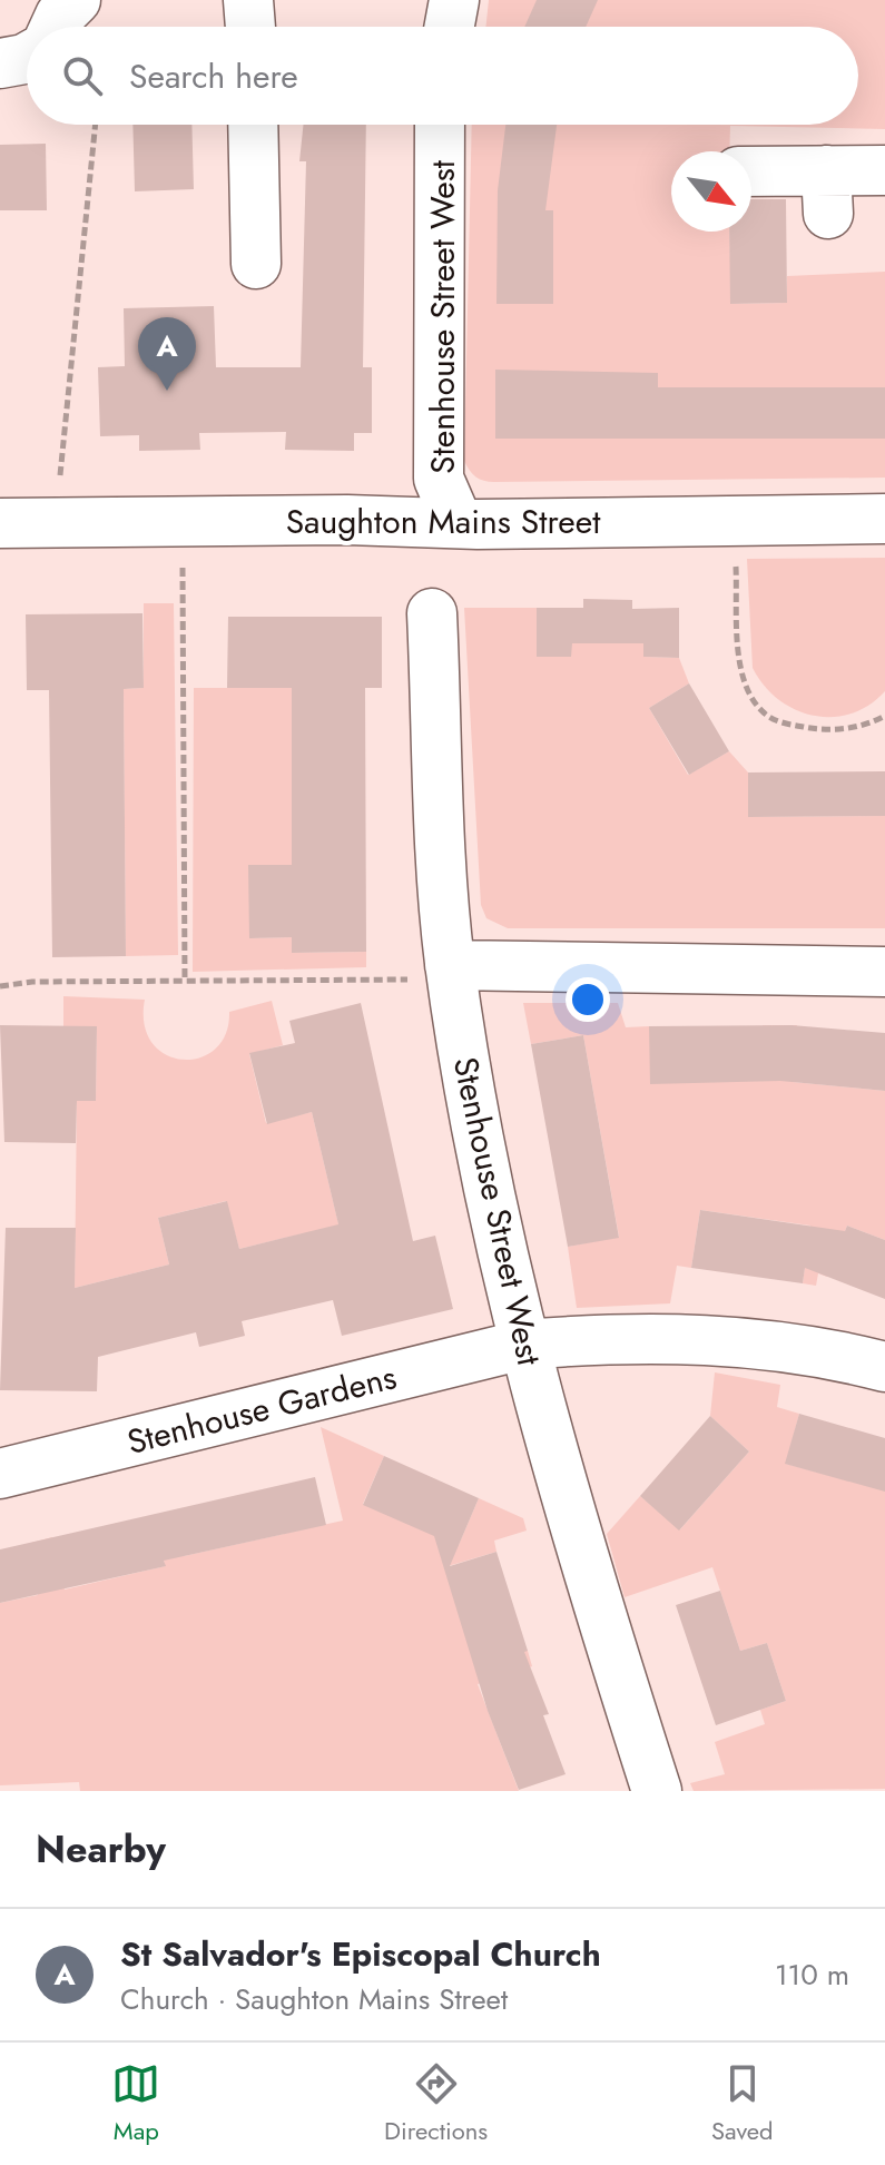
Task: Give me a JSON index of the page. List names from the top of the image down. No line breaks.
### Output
{"streets":{"street":["Stenhouse Street West","Saughton Mains Street","Stenhouse Gardens"]},"crossings":[["Stenhouse Street West","Saughton Mains Street"],["Stenhouse Street West","Stenhouse Gardens"]],"north":"bottom right","page":{"search":"Search here","pins":"A","heading":"Nearby","list":[{"mark":"A","name":"St Salvador's Episcopal Church","note":"Church · Saughton Mains Street","value":"110 m"}],"nav":["Map","Directions","Saved"]}}
